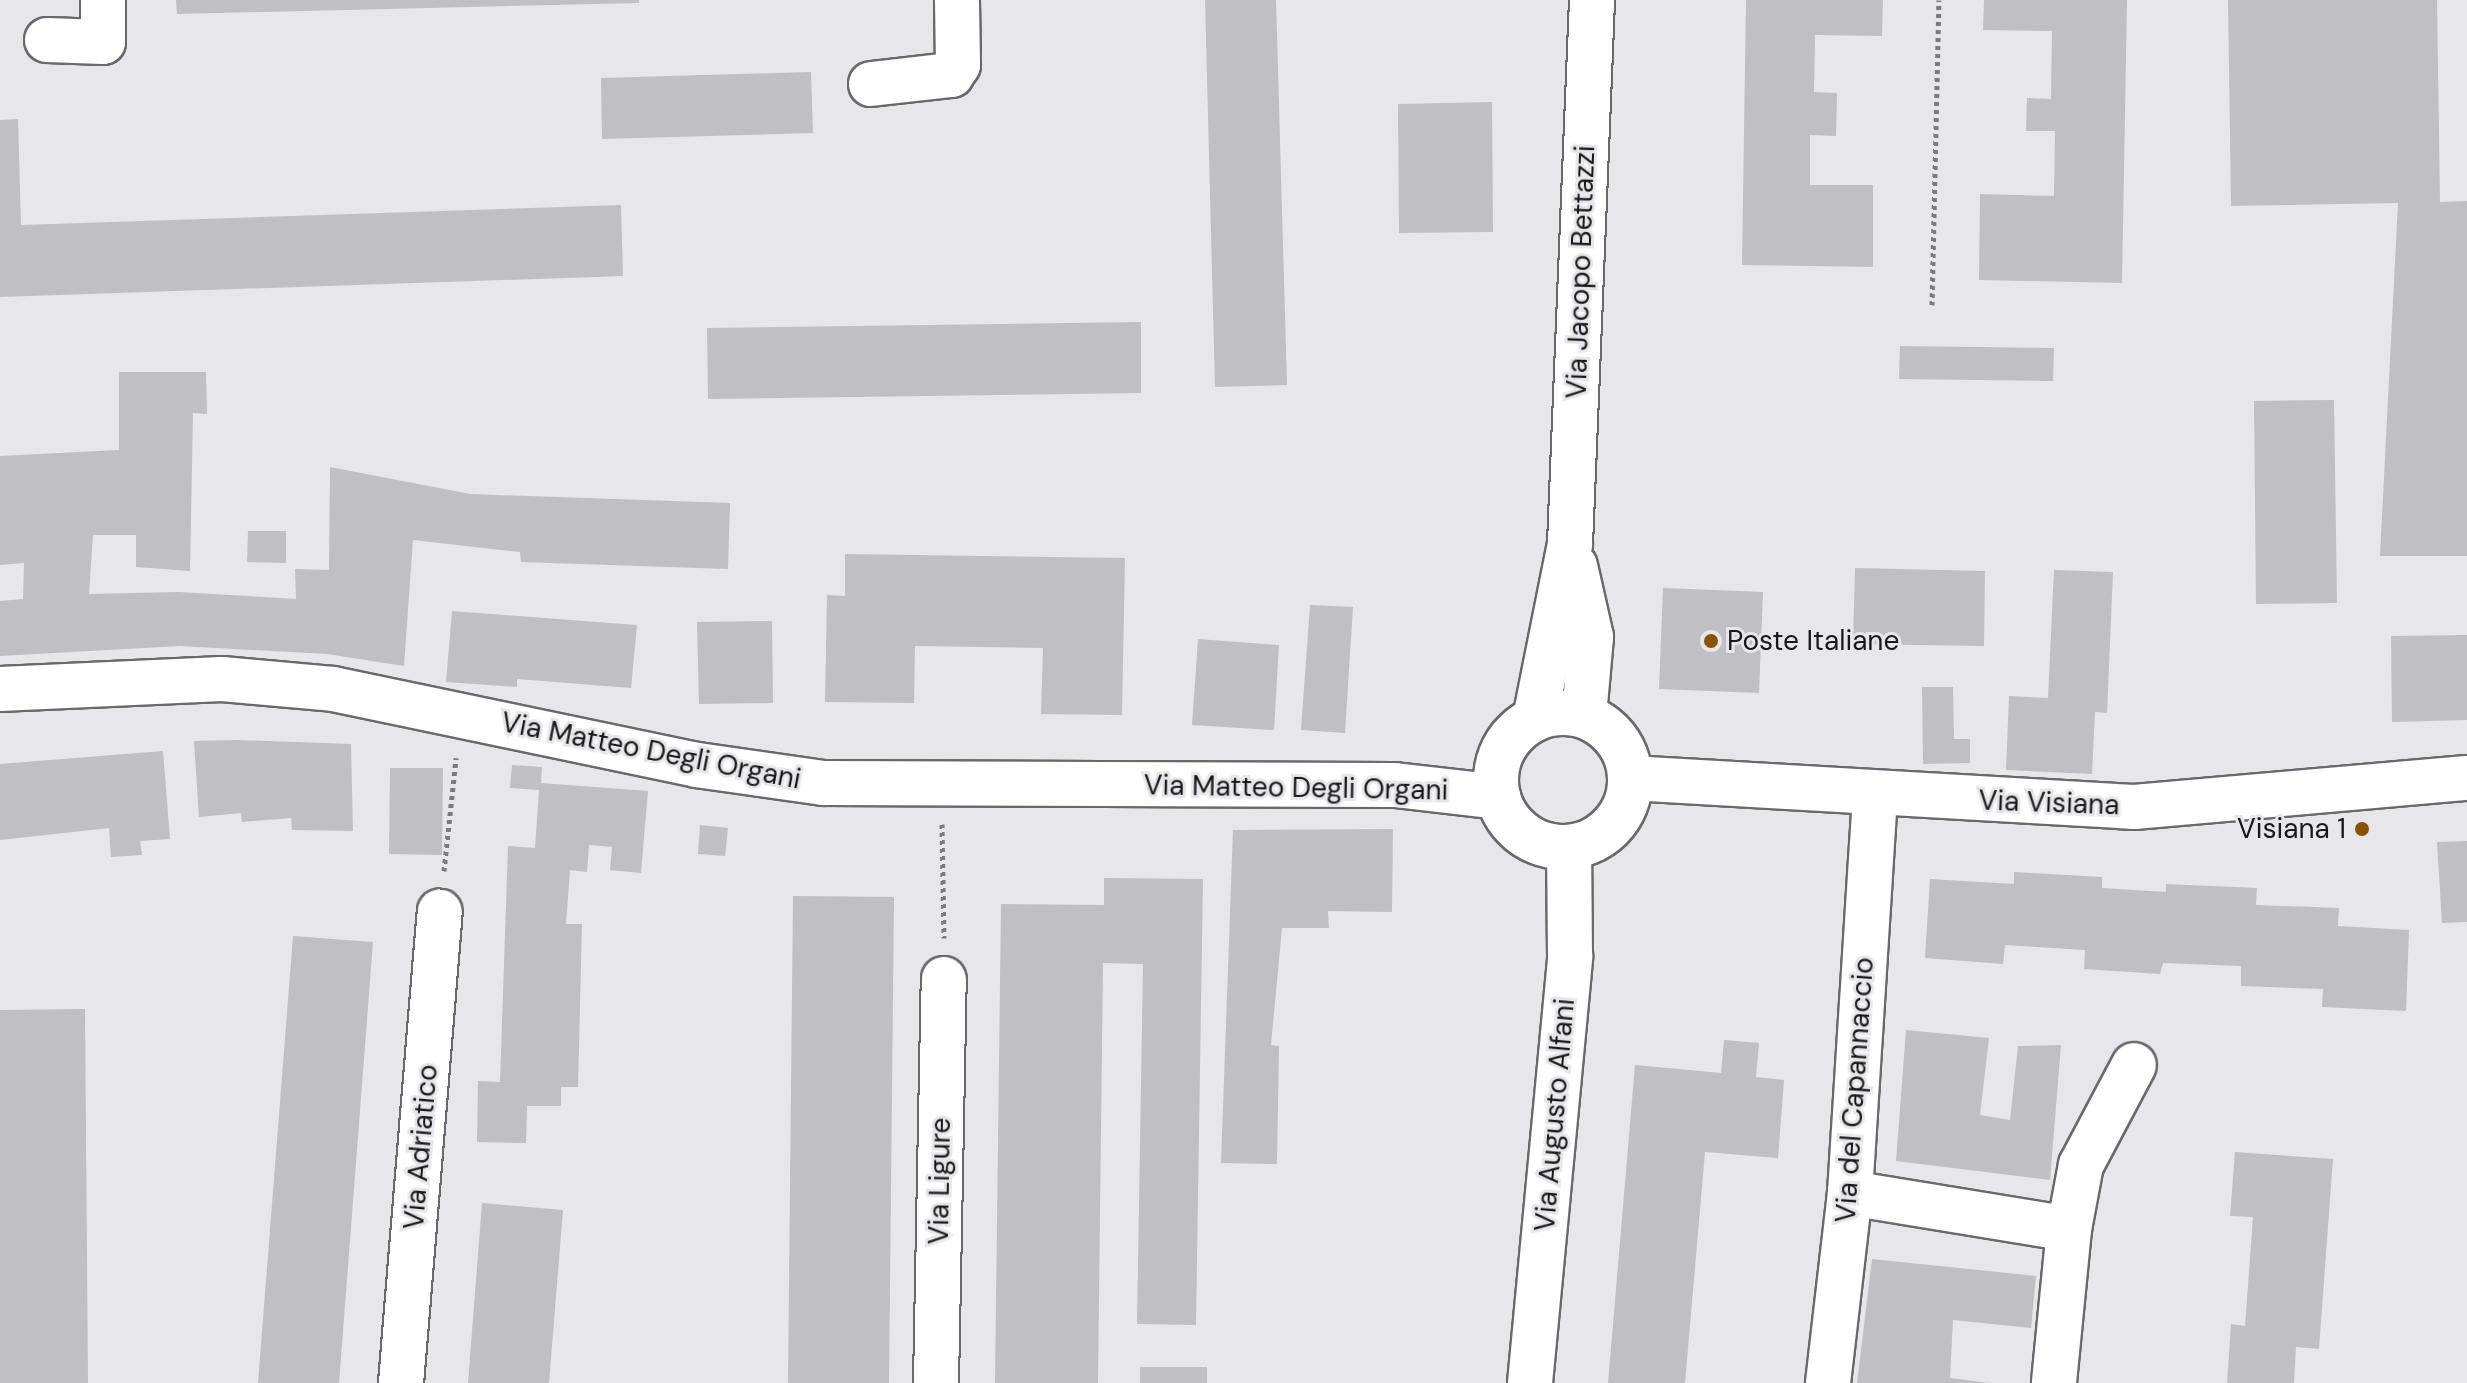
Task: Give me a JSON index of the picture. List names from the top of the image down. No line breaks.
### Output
{"streets":{"street":["Via Jacopo Bettazzi","Via Matteo Degli Organi","Via Visiana","Via del Capannaccio","Via Augusto Alfani","Via Adriatico","Via Ligure"]},"crossings":[["Via Jacopo Bettazzi","Via Matteo Degli Organi"],["Via Jacopo Bettazzi","Via Visiana"],["Via Jacopo Bettazzi","Via Augusto Alfani"],["Via Matteo Degli Organi","Via Visiana"],["Via Matteo Degli Organi","Via Augusto Alfani"],["Via Visiana","Via del Capannaccio"],["Via Visiana","Via Augusto Alfani"]],"places":["Poste Italiane","Visiana 1"]}
